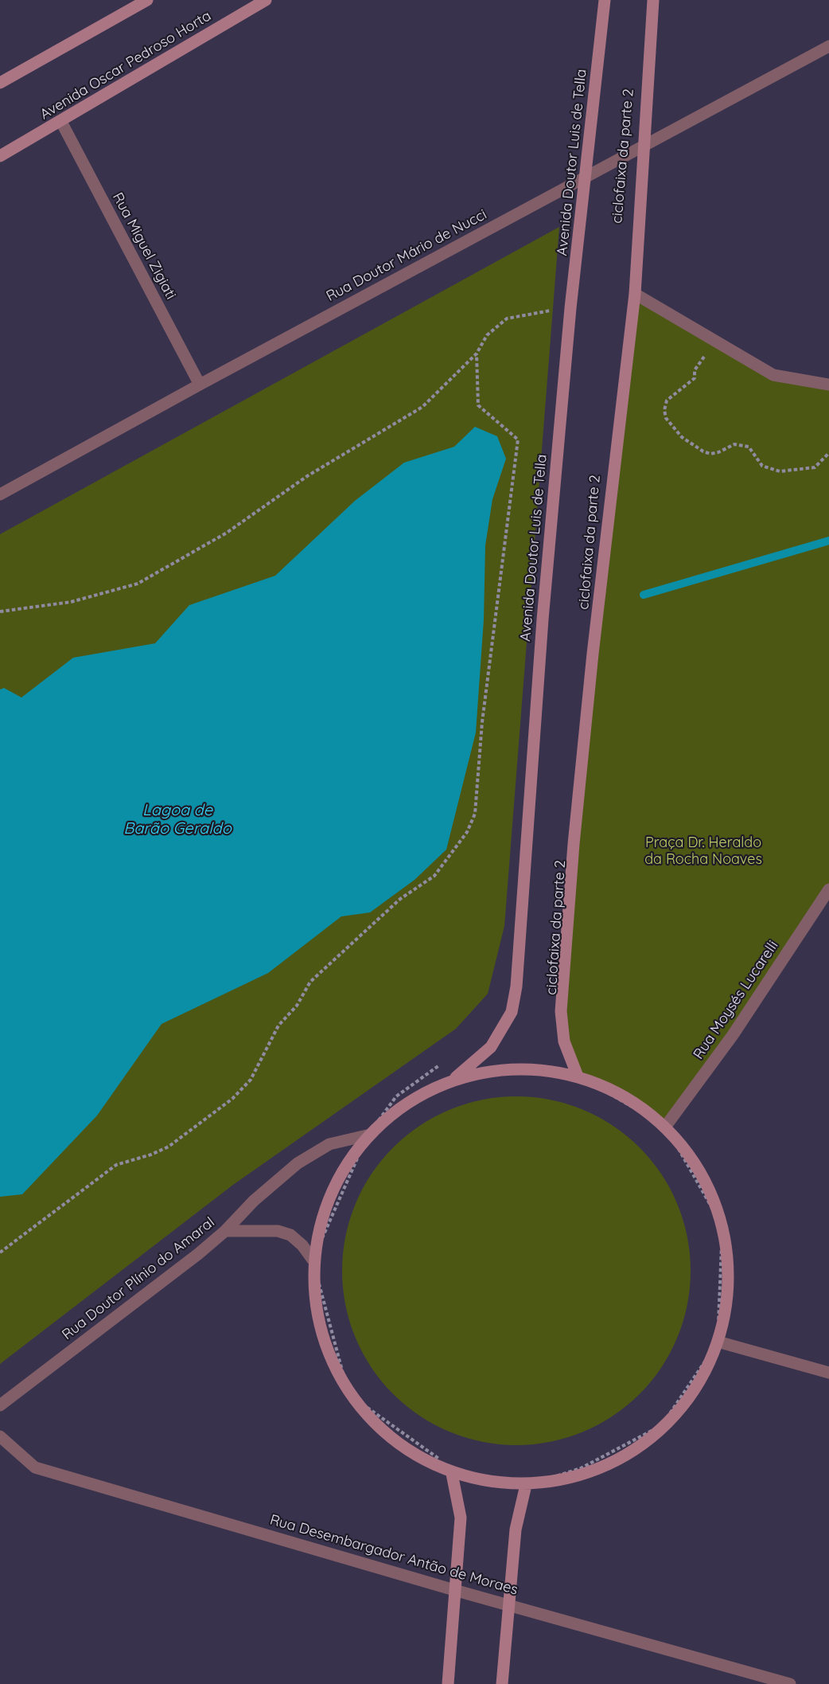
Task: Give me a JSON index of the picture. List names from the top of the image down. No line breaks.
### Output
{"streets":{"main road":["Avenida Oscar Pedroso Horta","Avenida Doutor Luis de Tella"],"street":["Rua Miguel Zigiati","Rua Doutor Mário de Nucci","Rua Moysés Lucarelli","Rua Doutor Plínio do Amaral","Rua Desembargador Antão de Moraes"]},"crossings":[["Avenida Oscar Pedroso Horta","Rua Miguel Zigiati"],["Avenida Doutor Luis de Tella","Rua Doutor Mário de Nucci"],["Rua Miguel Zigiati","Rua Doutor Mário de Nucci"]],"water":["Lagoa de Barão Geraldo"],"parks":["Praça Dr. Heraldo da Rocha Noaves"]}
